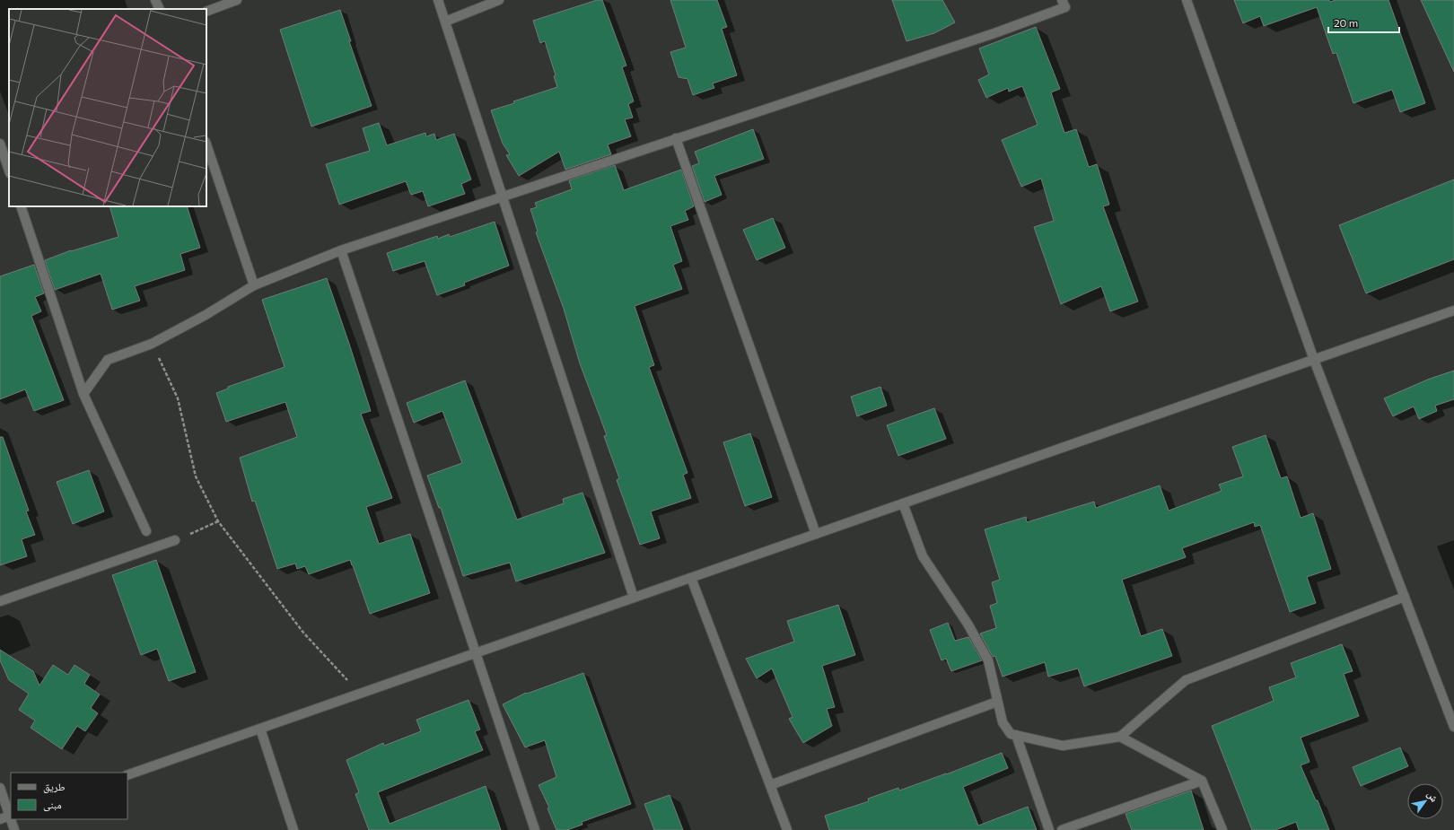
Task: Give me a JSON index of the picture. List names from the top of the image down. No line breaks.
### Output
{"legend":["طريق","مبنى"],"scale_bar":"20 m","north":"top right"}
